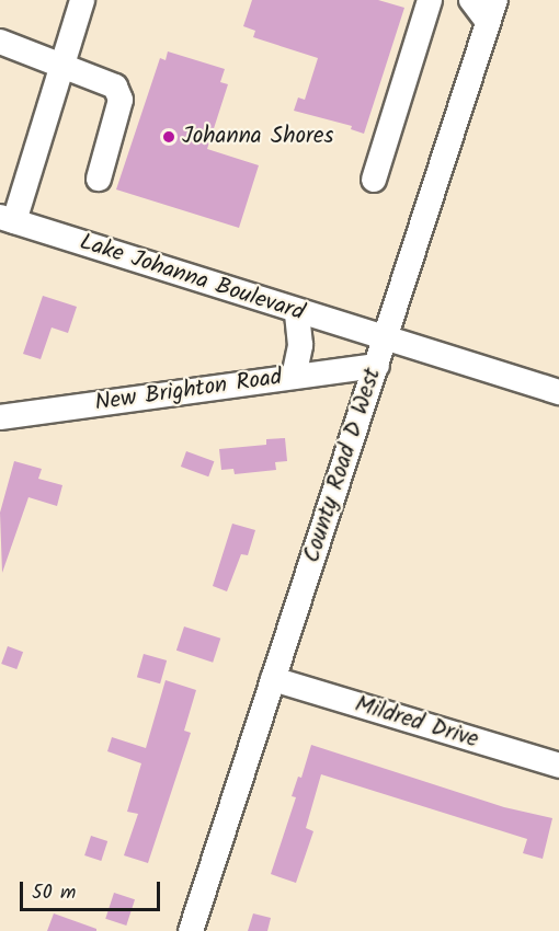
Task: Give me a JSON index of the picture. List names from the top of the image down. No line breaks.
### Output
{"streets":{"street":["Lake Johanna Boulevard","New Brighton Road","County Road D West","Mildred Drive"]},"crossings":[["Lake Johanna Boulevard","County Road D West"],["New Brighton Road","County Road D West"],["County Road D West","Mildred Drive"]],"places":["Johanna Shores"],"scale_bar":"50 m"}
